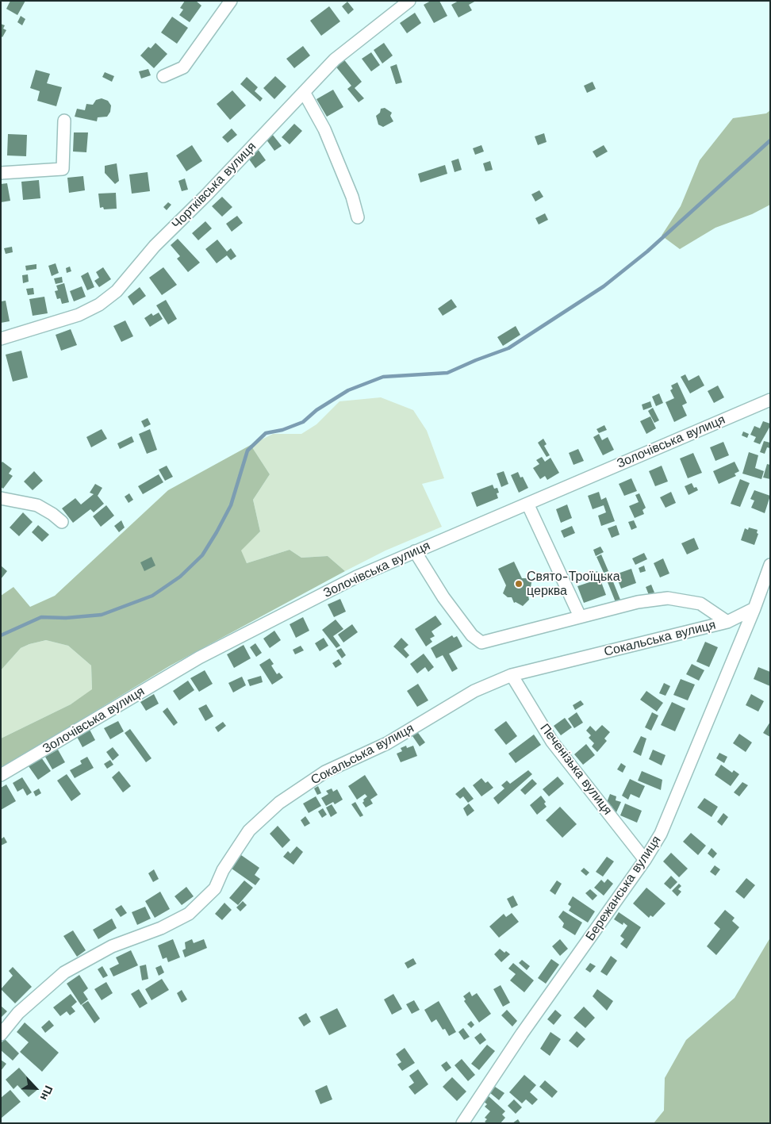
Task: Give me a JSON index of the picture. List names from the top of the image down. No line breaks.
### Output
{"streets":{"street":["Чортківська вулиця","Золочівська вулиця","Сокальська вулиця","Печенізька вулиця","Бережанська вулиця"]},"crossings":[["Сокальська вулиця","Печенізька вулиця"],["Сокальська вулиця","Бережанська вулиця"],["Печенізька вулиця","Бережанська вулиця"]],"places":["Свято-Троїцька церква"],"north":"bottom right"}
